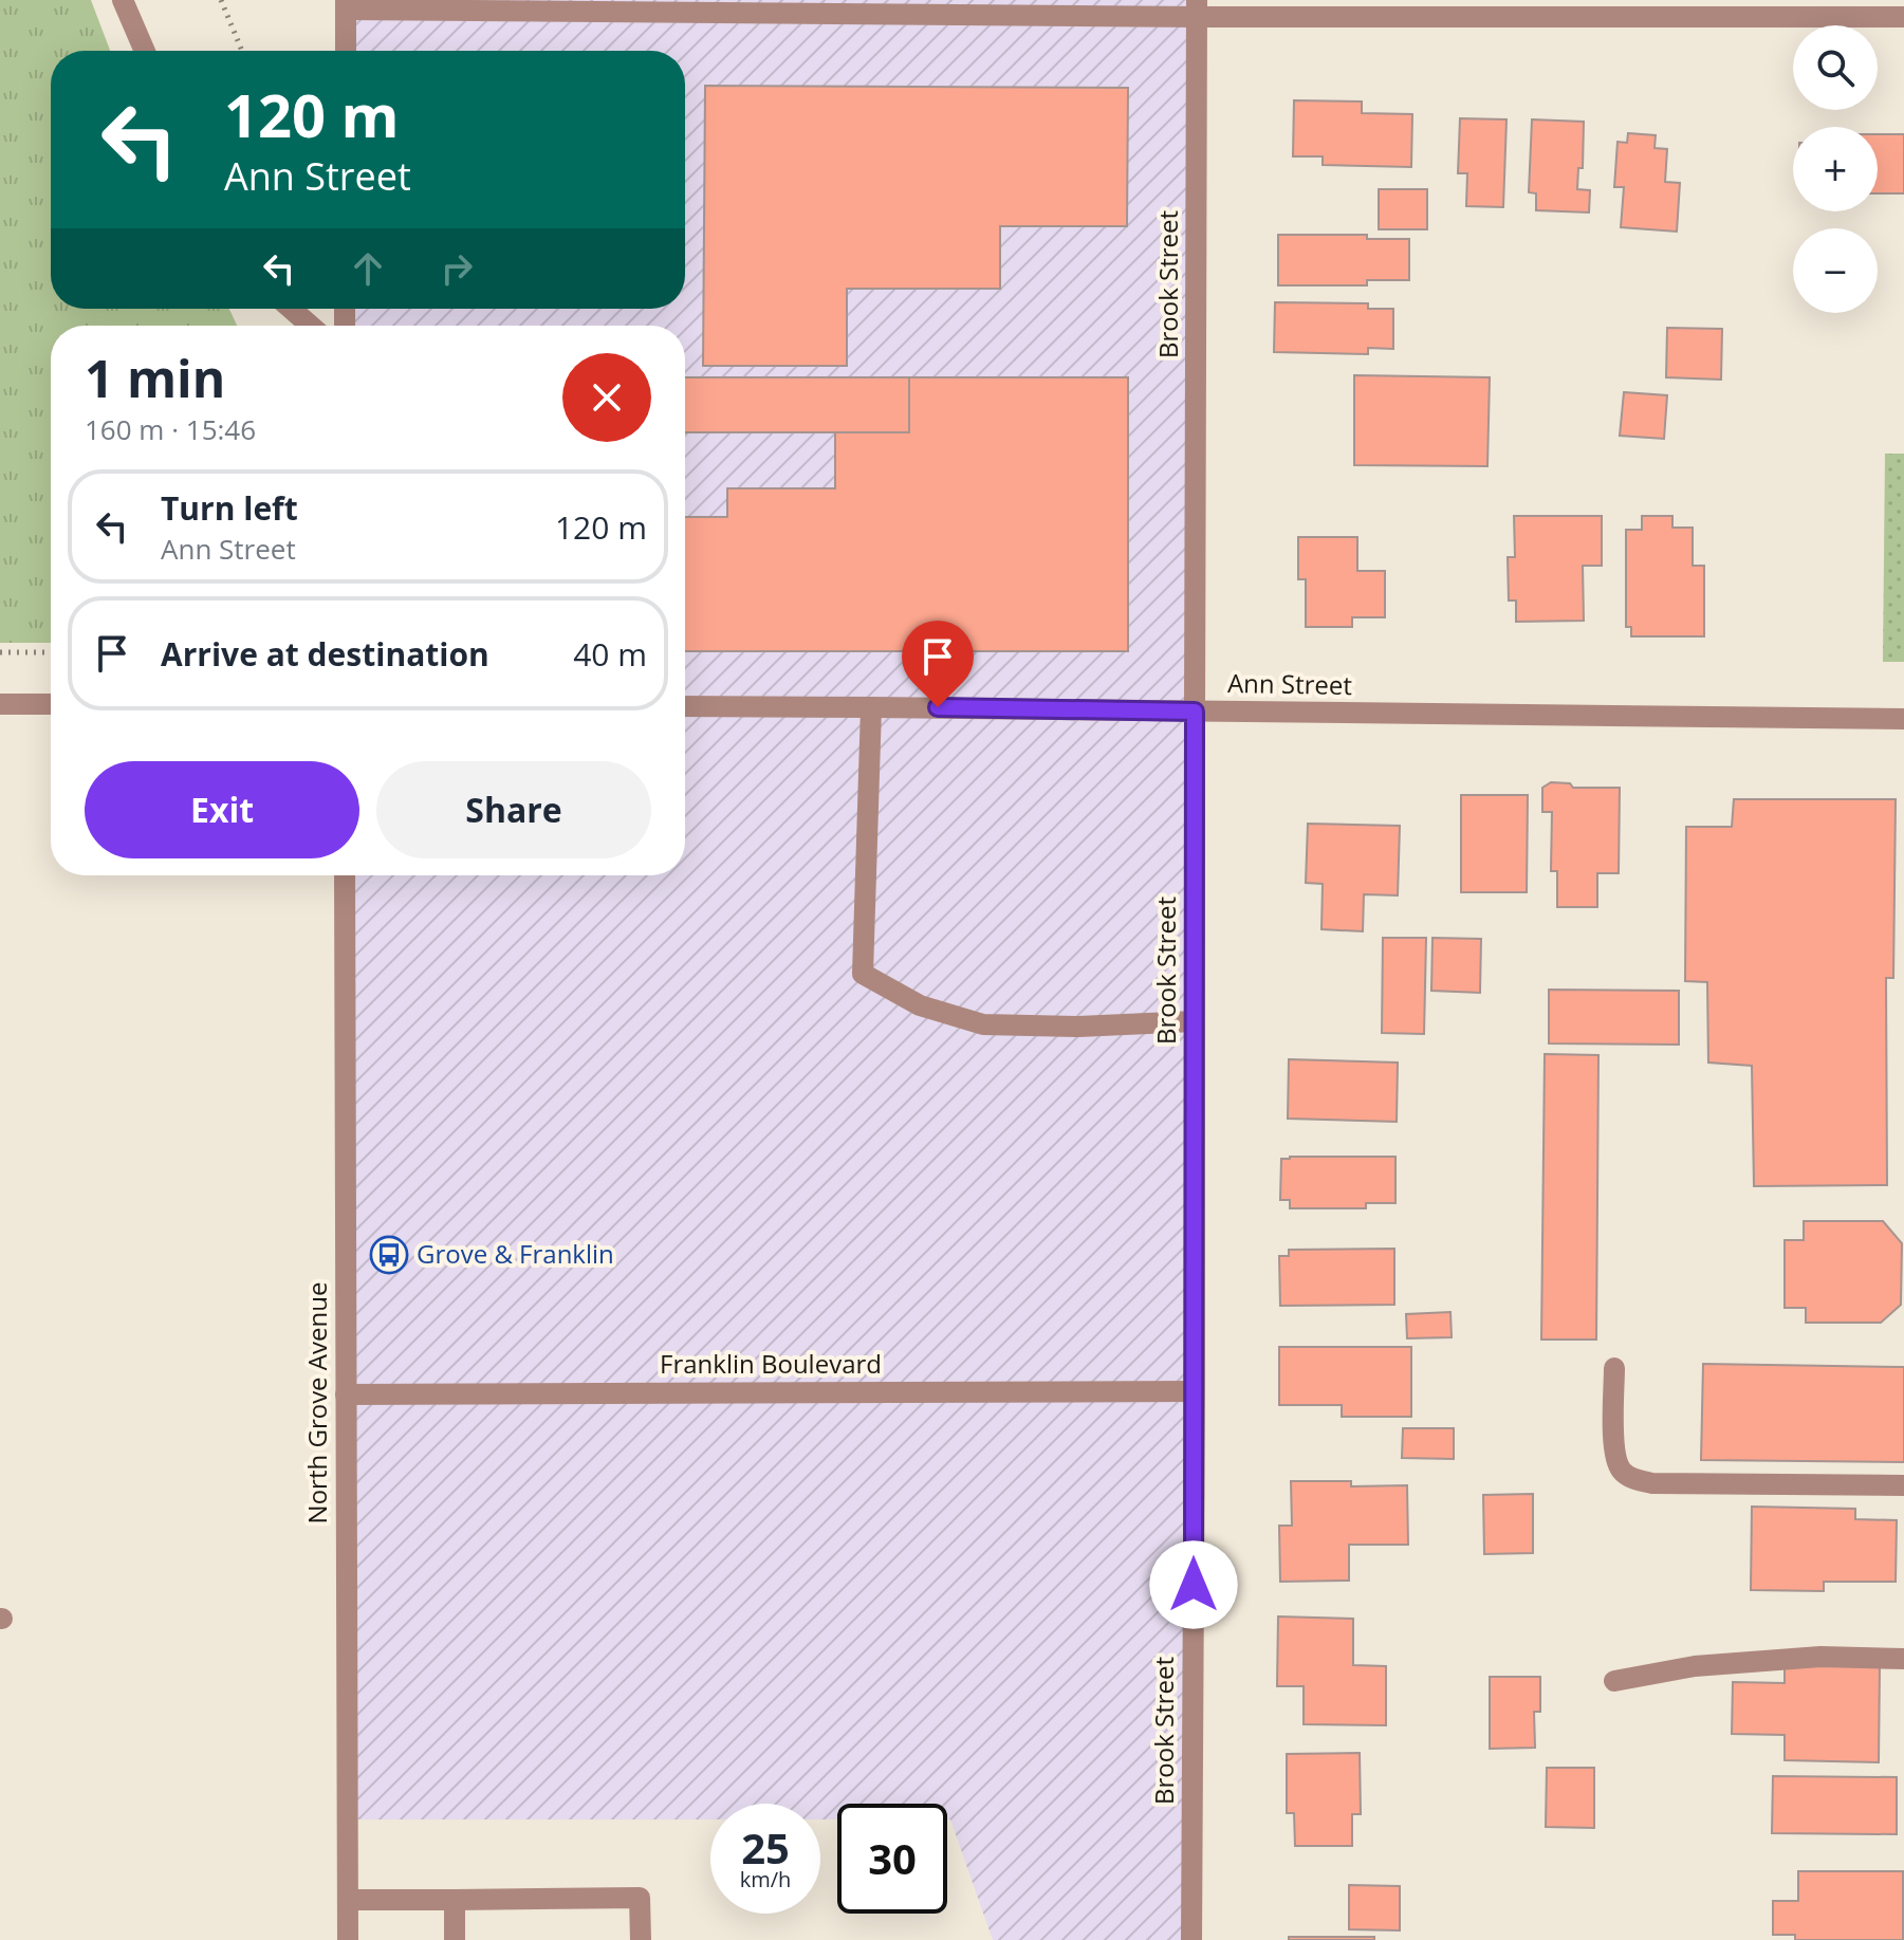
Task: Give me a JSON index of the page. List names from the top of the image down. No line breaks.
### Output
{"streets":{"street":["Brook Street","Ann Street","Franklin Boulevard","North Grove Avenue"]},"crossings":[["Brook Street","Ann Street"],["Brook Street","Franklin Boulevard"],["Franklin Boulevard","North Grove Avenue"]],"places":{"bus stop":["Grove & Franklin"]},"page":{"map_buttons":["+","−"],"turn":["120 m","Ann Street"],"heading":["1 min","160 m · 15:46"],"list":[{"name":"Turn left","note":"Ann Street","value":"120 m"},{"name":"Arrive at destination","value":"40 m"}],"buttons":["Exit","Share"],"speed":"25 km/h","limit":"30"}}
